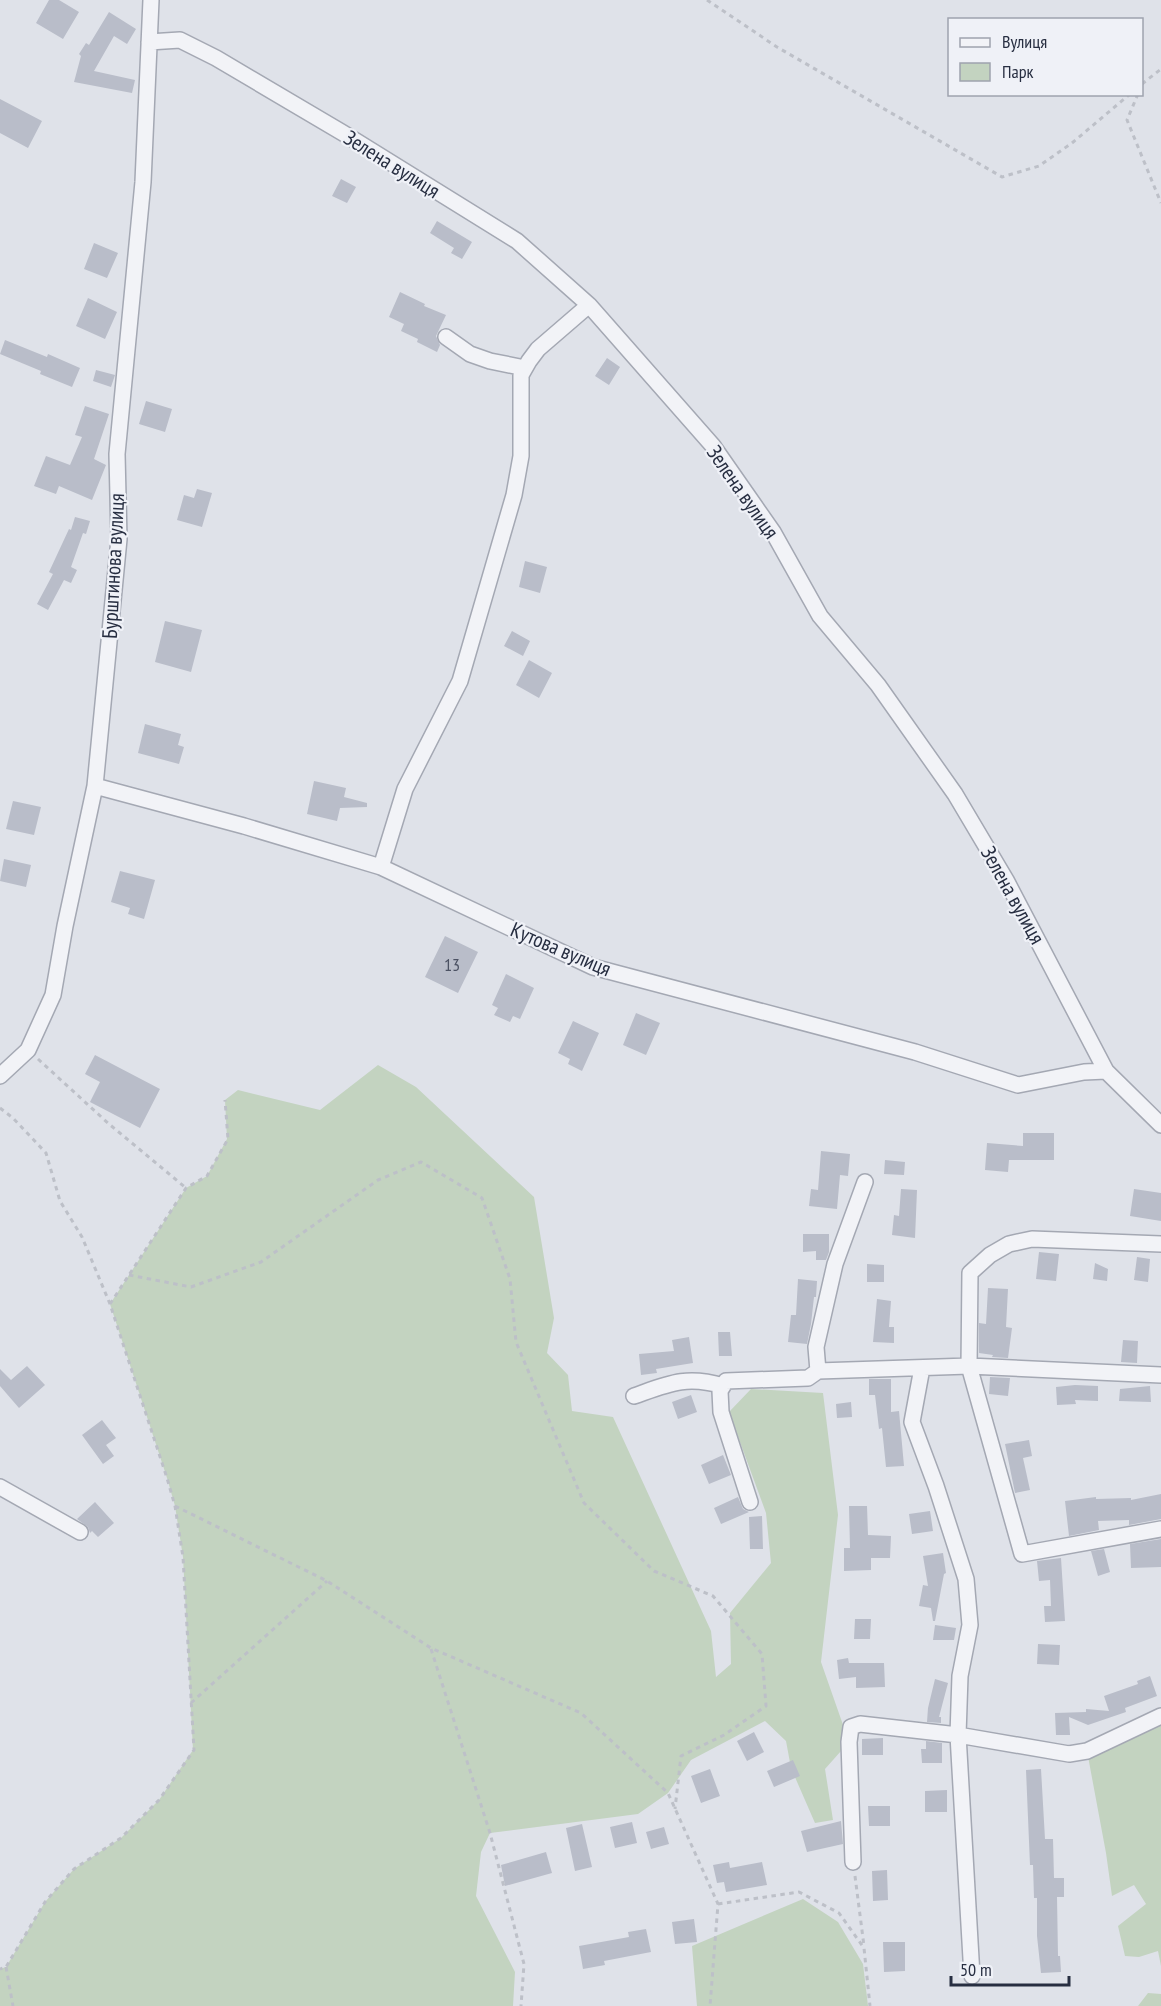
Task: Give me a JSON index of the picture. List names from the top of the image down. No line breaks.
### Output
{"streets":{"street":["Зелена вулиця","Бурштинова вулиця","Кутова вулиця"]},"crossings":[["Зелена вулиця","Бурштинова вулиця"],["Зелена вулиця","Кутова вулиця"],["Бурштинова вулиця","Кутова вулиця"]],"house_numbers":["13"],"legend":["Вулиця","Парк"],"scale_bar":"50 m"}
